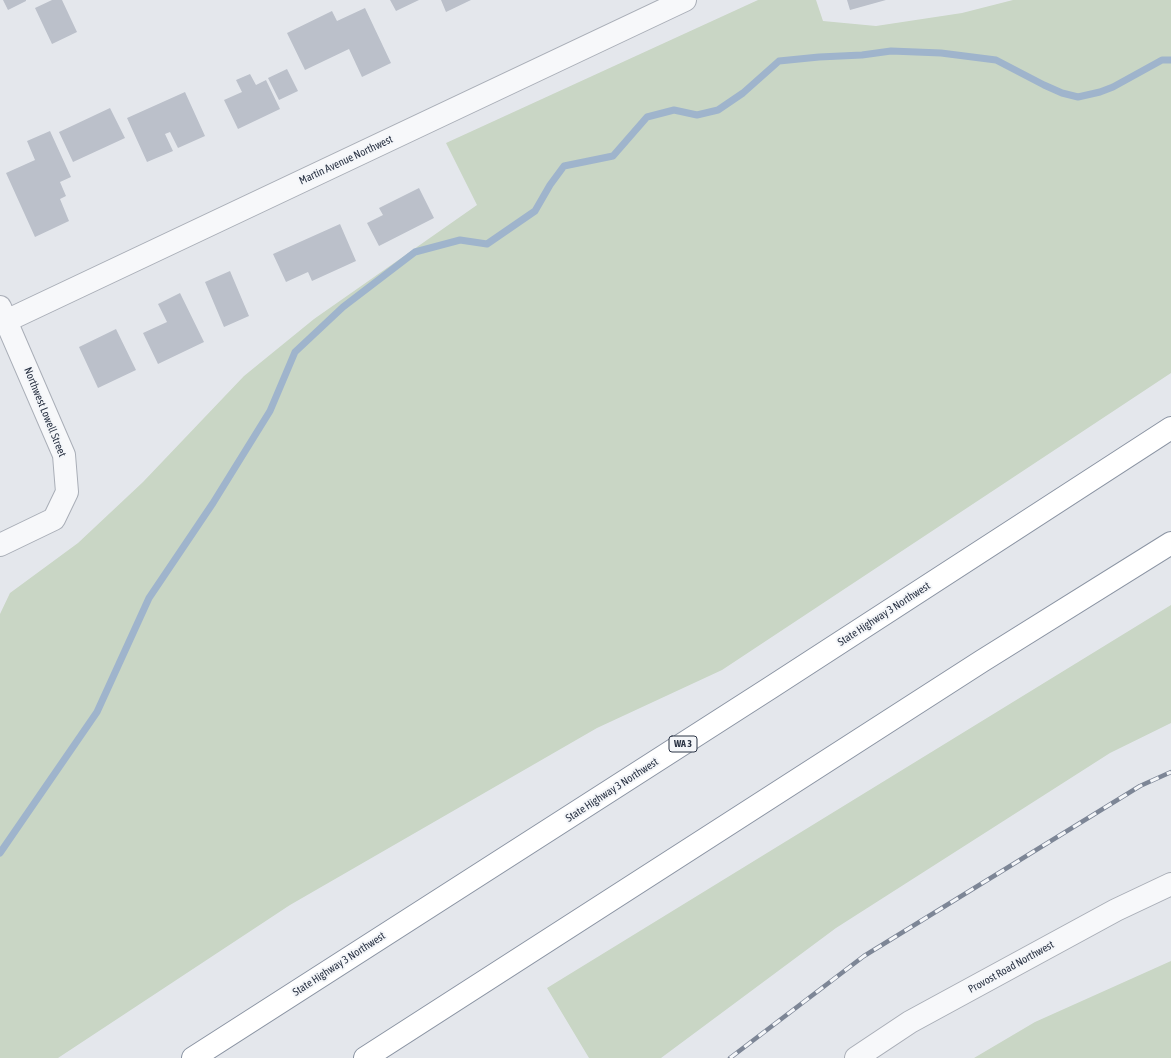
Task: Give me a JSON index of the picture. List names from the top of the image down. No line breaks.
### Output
{"streets":{"highway":["State Highway 3 Northwest","WA 3"],"street":["Martin Avenue Northwest","Northwest Lowell Street","Provost Road Northwest"]},"crossings":[["Martin Avenue Northwest","Northwest Lowell Street"]]}
